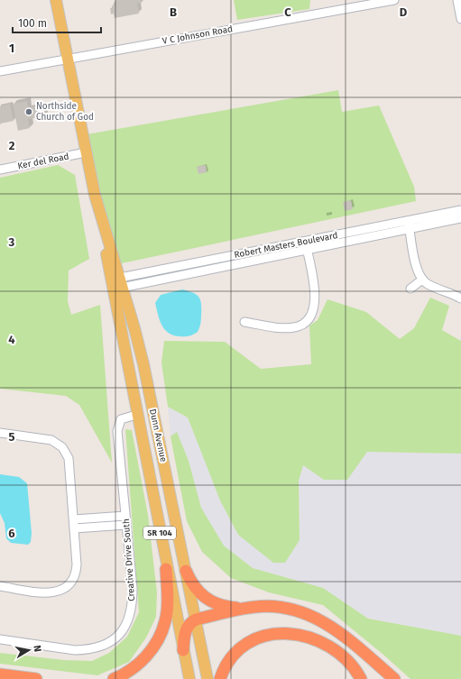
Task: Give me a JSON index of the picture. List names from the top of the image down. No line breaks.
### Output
{"streets":{"main road":["Dunn Avenue","SR 104"],"street":["V C Johnson Road","Ker del Road","Robert Masters Boulevard","Creative Drive South"]},"crossings":[["V C Johnson Road","Dunn Avenue"],["Ker del Road","Dunn Avenue"],["Robert Masters Boulevard","Dunn Avenue"],["Dunn Avenue","Creative Drive South"]],"places":["Northside Church of God"],"scale_bar":"100 m","north":"right","grid":{"columns":["B","C","D"],"rows":["1","2","3","4","5","6"]}}
